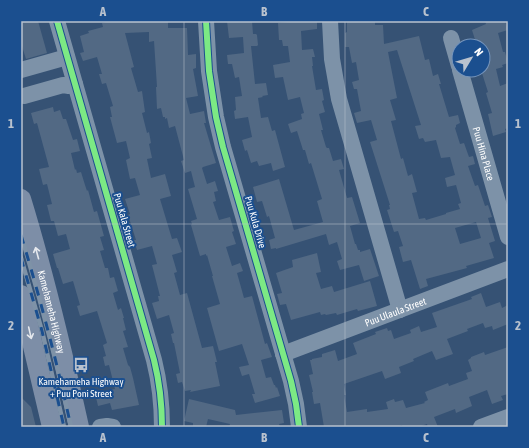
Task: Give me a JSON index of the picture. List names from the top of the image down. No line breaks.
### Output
{"streets":{"main road":["Kamehameha Highway"],"street":["Puu Hina Place","Puu Kala Street","Puu Kula Drive","Puu Ulaula Street"]},"crossings":[["Puu Kula Drive","Puu Ulaula Street"]],"places":{"bus stop":["Kamehameha Highway + Puu Poni Street"]},"north":"top right","grid":{"columns":["A","B","C"],"rows":["1","2"]}}
